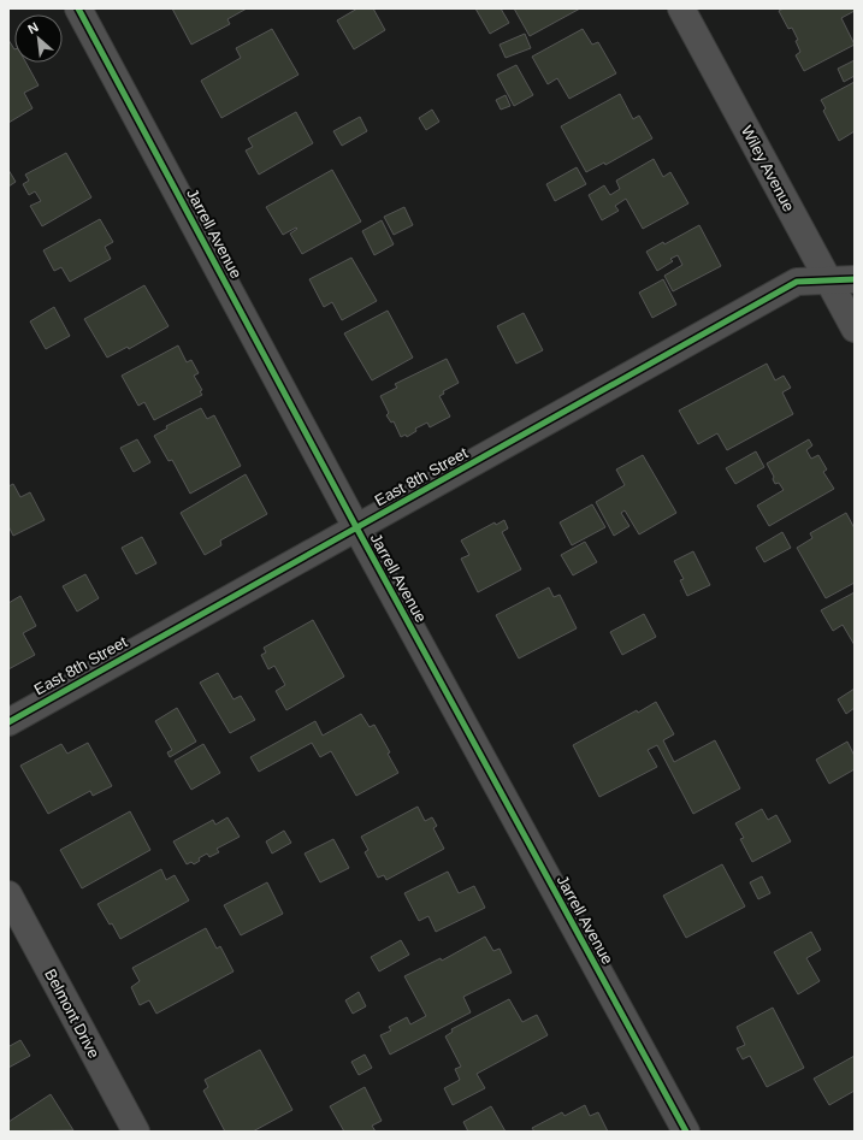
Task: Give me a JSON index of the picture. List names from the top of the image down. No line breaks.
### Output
{"streets":{"street":["Wiley Avenue","Jarrell Avenue","East 8th Street","Belmont Drive"]},"crossings":[["Wiley Avenue","East 8th Street"],["Jarrell Avenue","East 8th Street"]],"north":"top left"}
